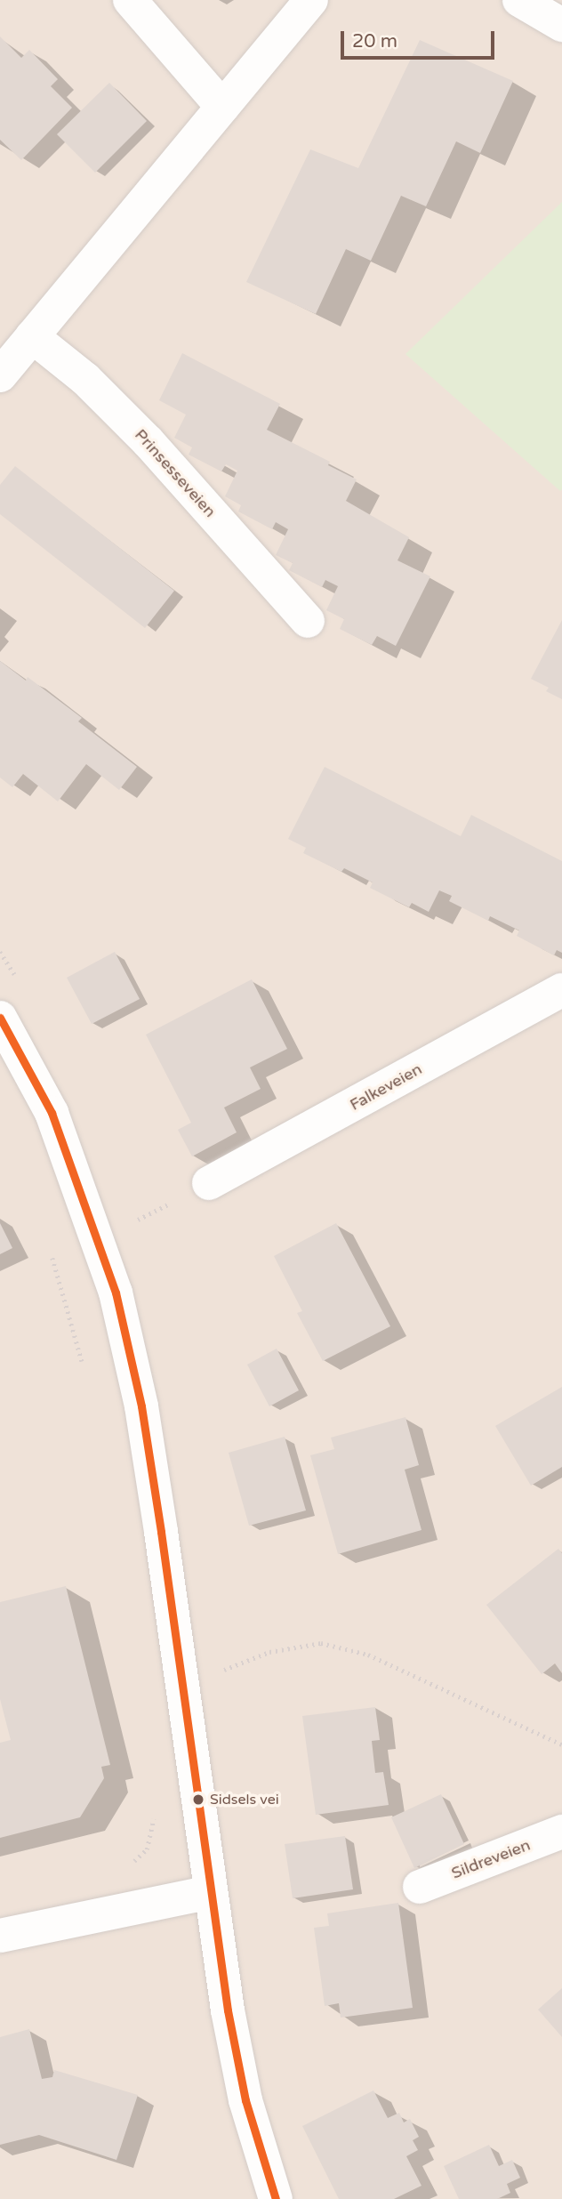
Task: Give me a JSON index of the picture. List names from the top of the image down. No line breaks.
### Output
{"streets":{"street":["Prinsesseveien","Falkeveien","Sildreveien"]},"places":["Sidsels vei"],"scale_bar":"20 m"}
